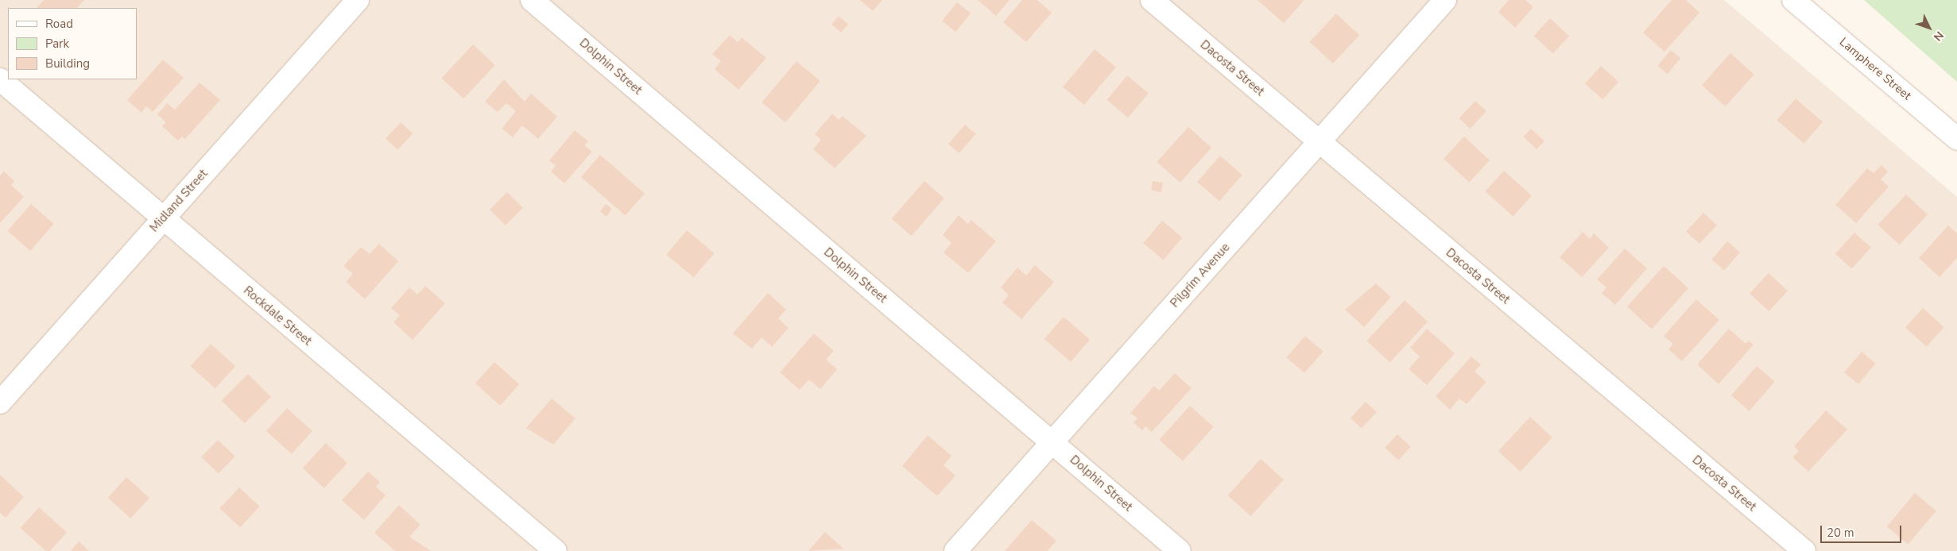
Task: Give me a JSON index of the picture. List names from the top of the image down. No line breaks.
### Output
{"streets":{"street":["Dolphin Street","Dacosta Street","Lamphere Street","Midland Street","Pilgrim Avenue","Rockdale Street"]},"crossings":[["Dolphin Street","Pilgrim Avenue"],["Dacosta Street","Pilgrim Avenue"],["Midland Street","Rockdale Street"]],"legend":["Road","Park","Building"],"scale_bar":"20 m","north":"bottom right"}
